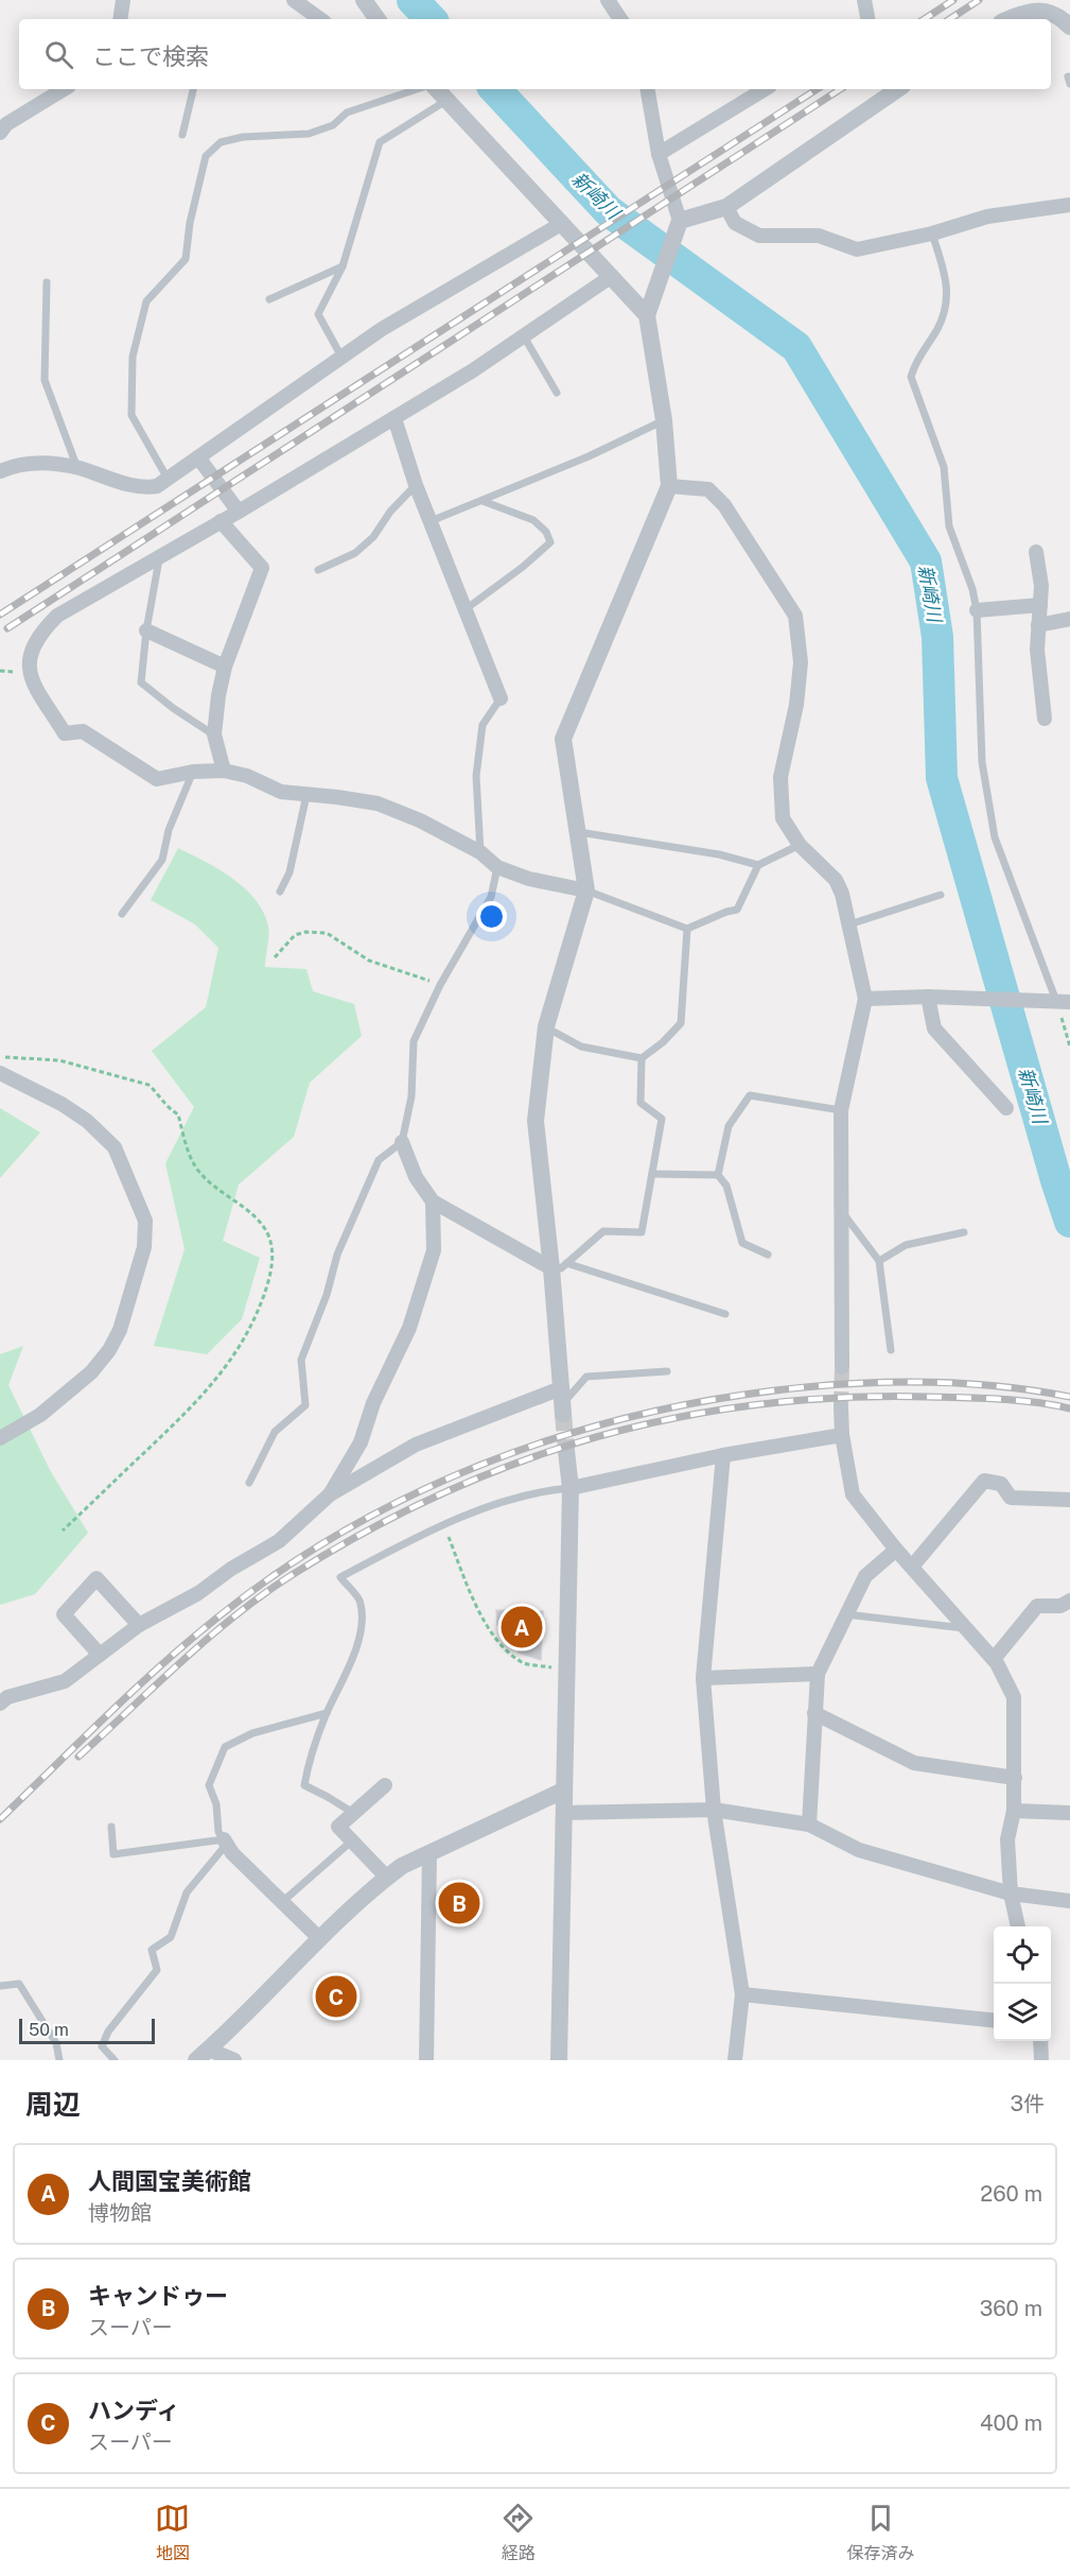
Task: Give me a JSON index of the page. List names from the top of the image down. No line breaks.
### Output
{"water":["新崎川"],"scale_bar":"50 m","page":{"search":"ここで検索","pins":["A","B","C"],"scale":"50 m","heading":["周辺","3件"],"list":[{"mark":"A","name":"人間国宝美術館","note":"博物館","value":"260 m"},{"mark":"B","name":"キャンドゥー","note":"スーパー","value":"360 m"},{"mark":"C","name":"ハンディ","note":"スーパー","value":"400 m"}],"nav":["地図","経路","保存済み"]}}
